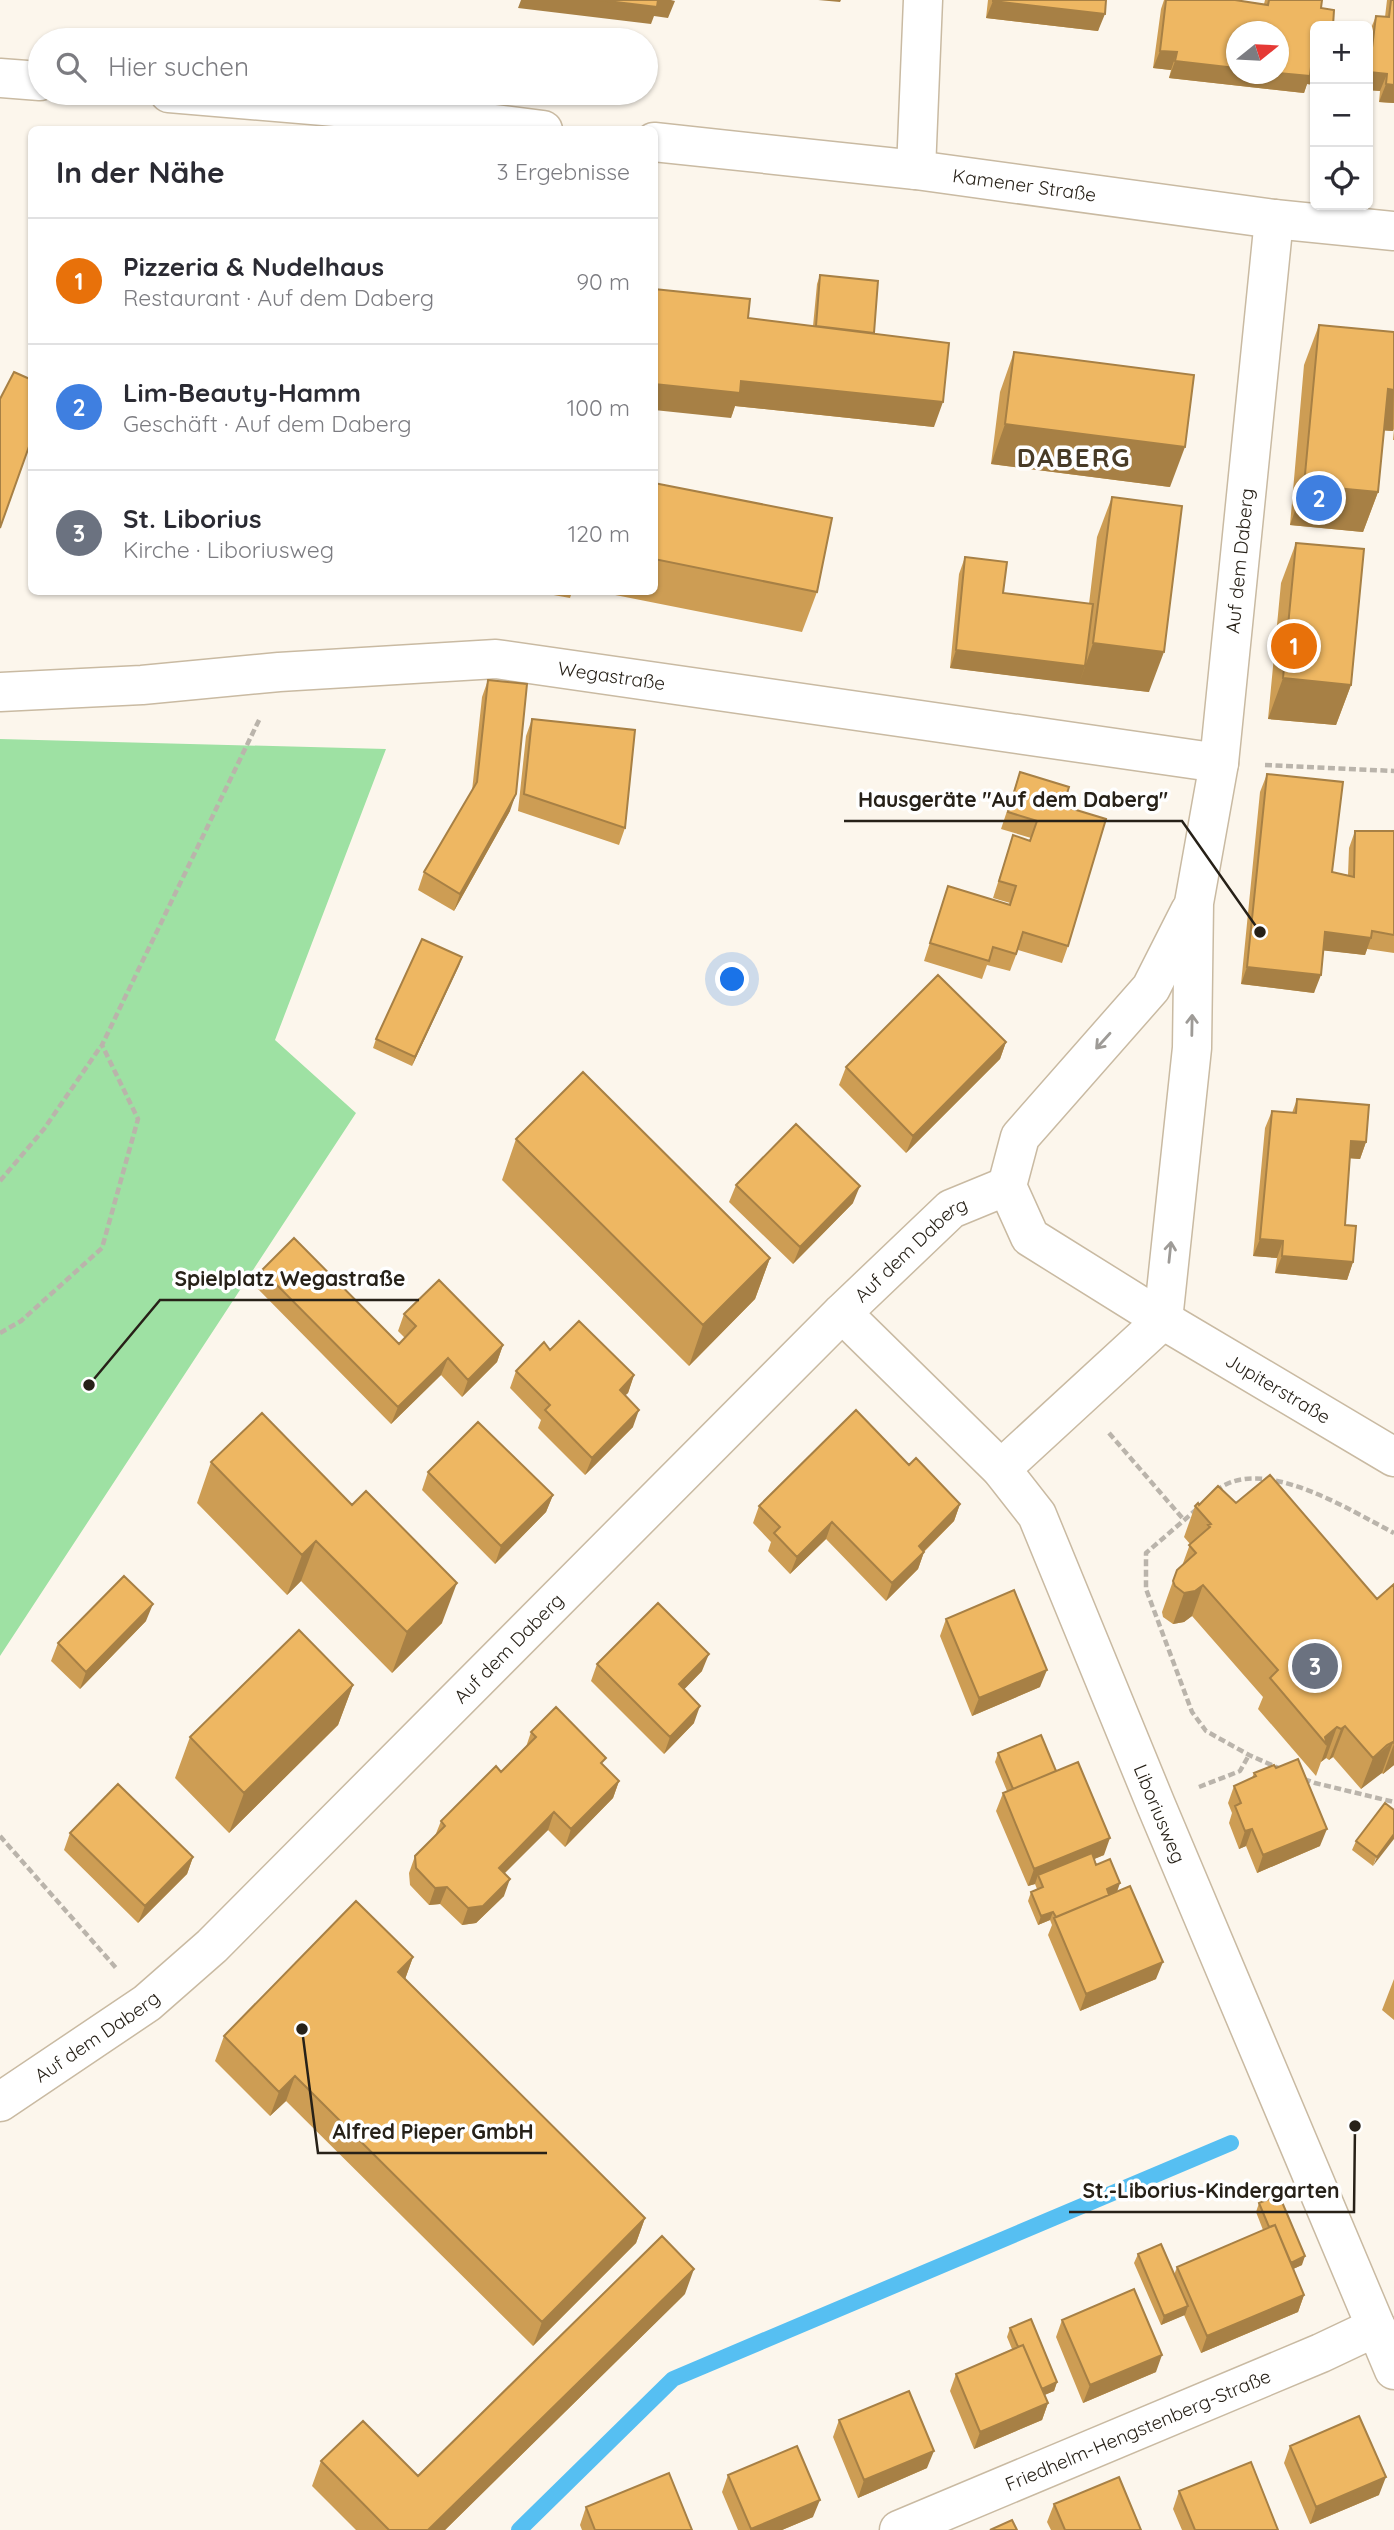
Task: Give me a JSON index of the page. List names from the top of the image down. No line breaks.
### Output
{"streets":{"street":["Kamener Straße","Auf dem Daberg","Wegastraße","Jupiterstraße","Liboriusweg","Friedhelm-Hengstenberg-Straße"]},"crossings":[["Kamener Straße","Auf dem Daberg"],["Auf dem Daberg","Wegastraße"],["Auf dem Daberg","Jupiterstraße"],["Auf dem Daberg","Liboriusweg"],["Liboriusweg","Friedhelm-Hengstenberg-Straße"]],"districts":["DABERG"],"places":["Hausgeräte \"Auf dem Daberg\"","Spielplatz Wegastraße","Alfred Pieper GmbH","St.-Liborius-Kindergarten"],"north":"right","page":{"map_buttons":["+","−"],"search":"Hier suchen","heading":["In der Nähe","3 Ergebnisse"],"list":[{"mark":"1","name":"Pizzeria & Nudelhaus","note":"Restaurant · Auf dem Daberg","value":"90 m"},{"mark":"2","name":"Lim-Beauty-Hamm","note":"Geschäft · Auf dem Daberg","value":"100 m"},{"mark":"3","name":"St. Liborius","note":"Kirche · Liboriusweg","value":"120 m"}],"pins":["2","1","3"]}}
